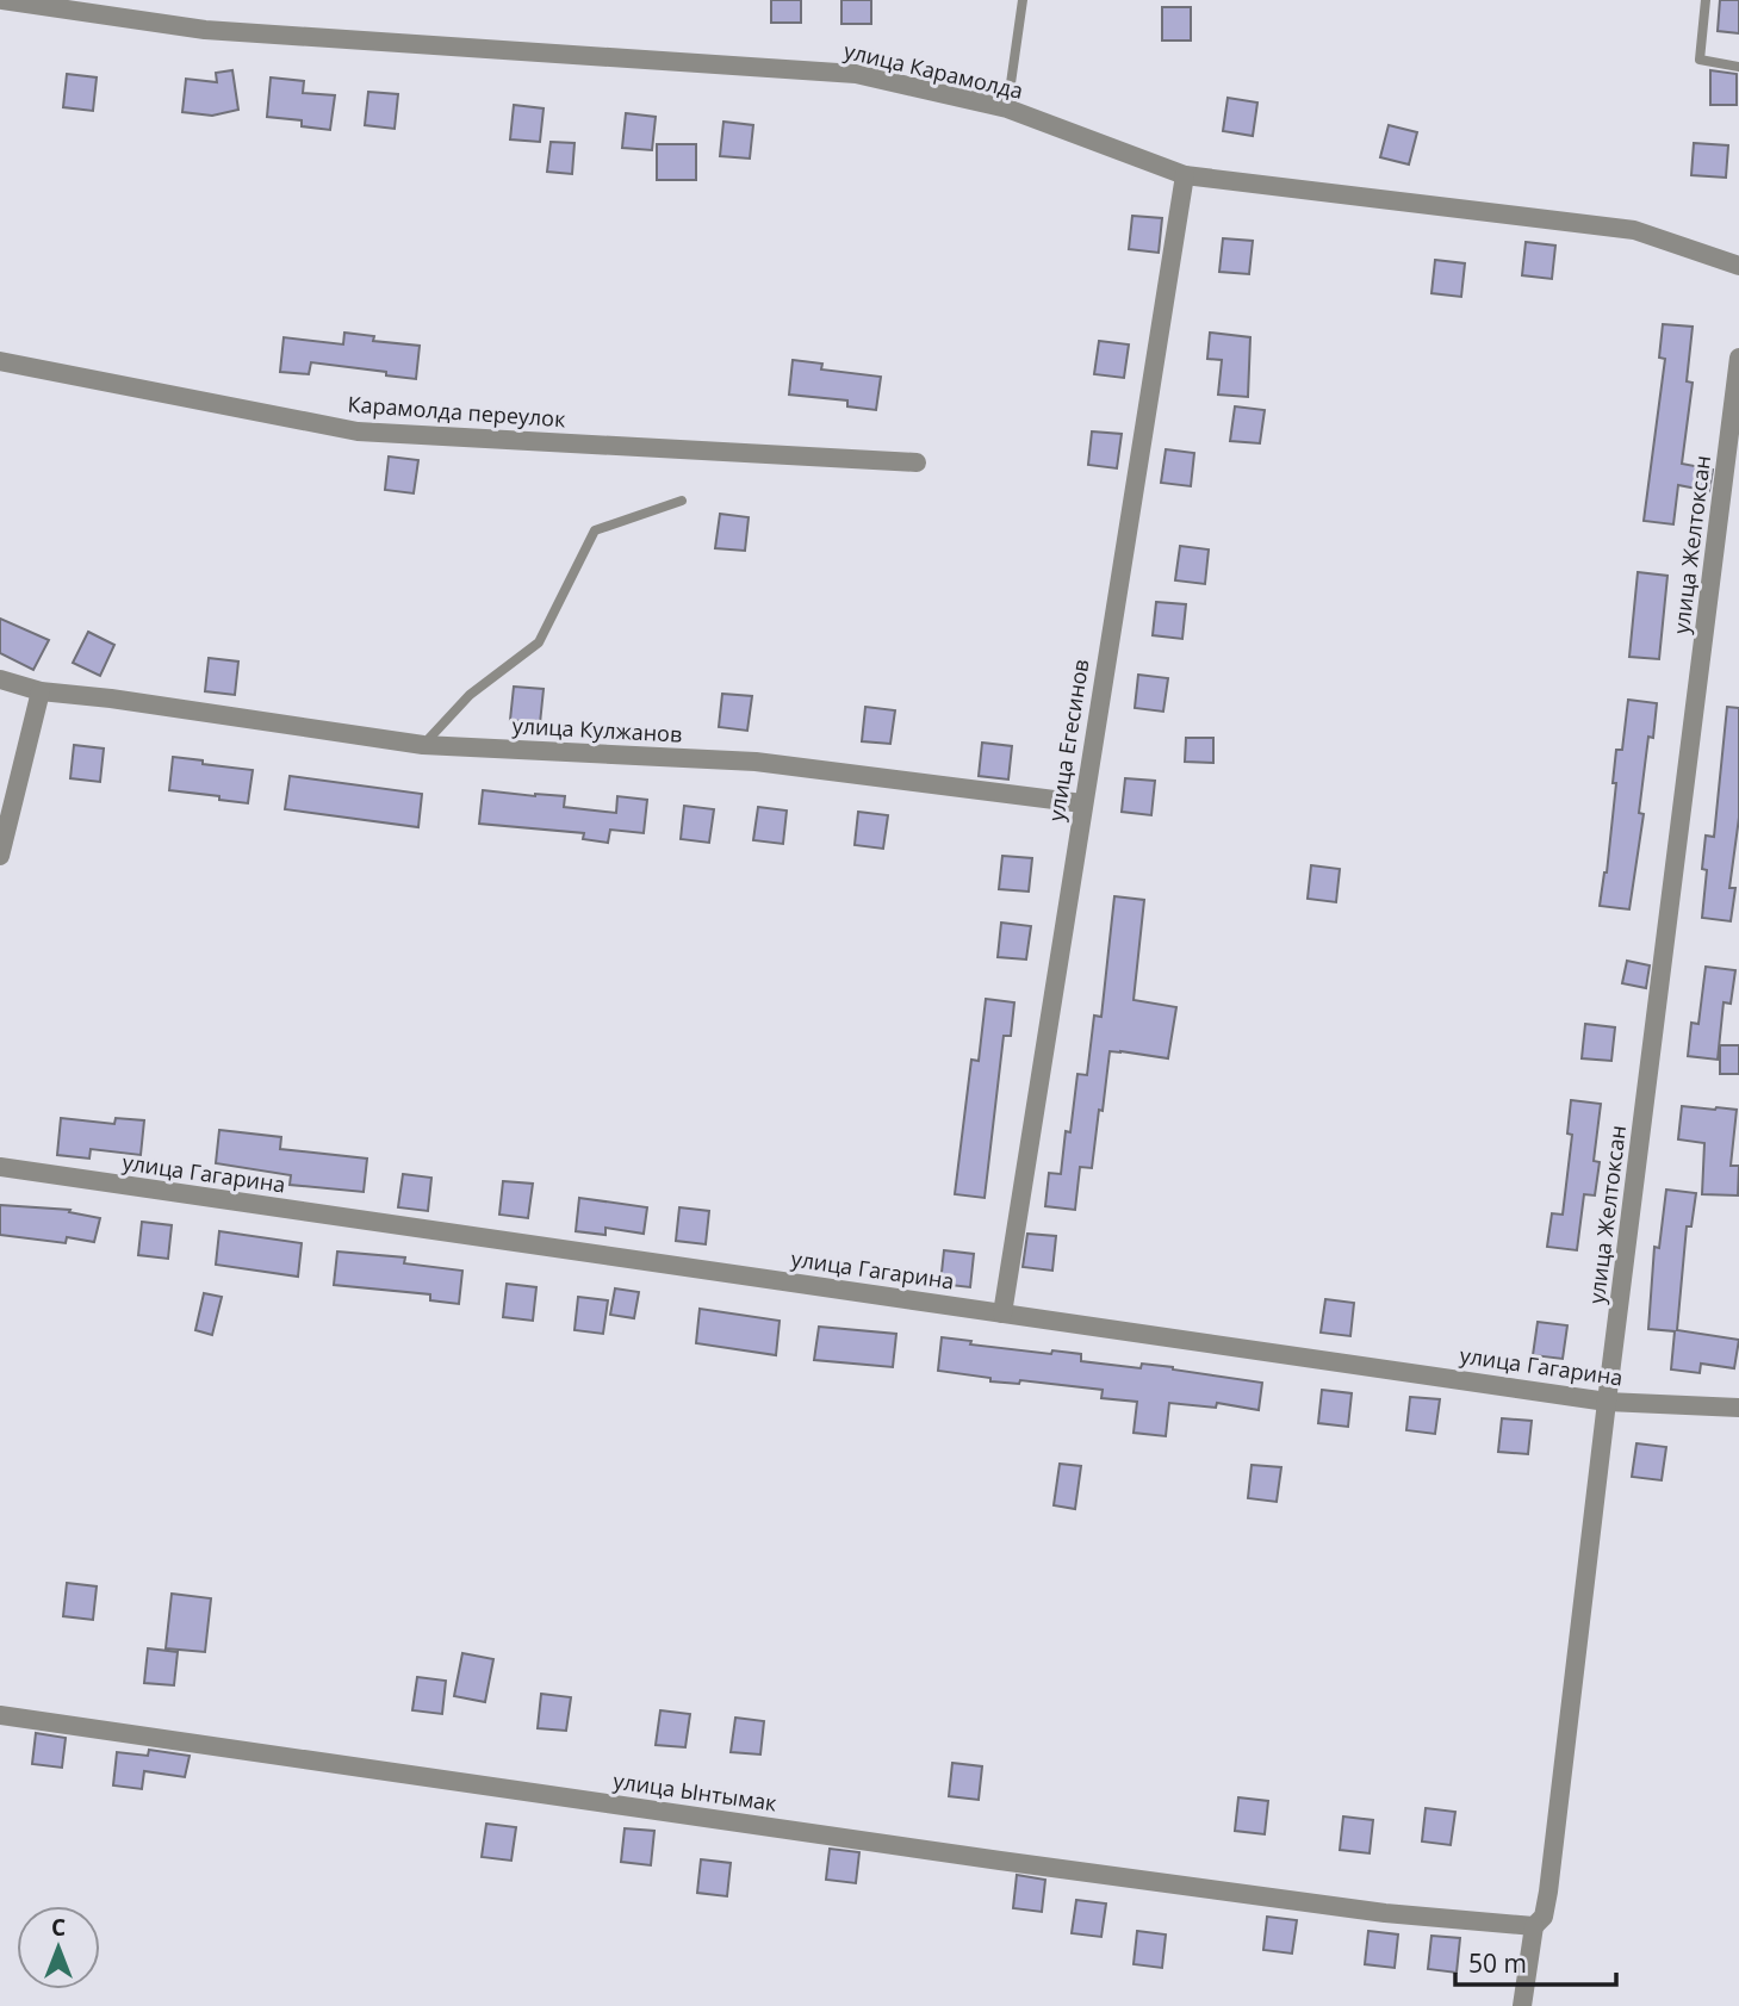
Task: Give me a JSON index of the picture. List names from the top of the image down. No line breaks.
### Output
{"streets":{"street":["улица Карамолда","Карамолда переулок","улица Желтоксан","улица Кулжанов","улица Егесинов","улица Гагарина","улица Ынтымак"]},"crossings":[["улица Карамолда","улица Егесинов"],["улица Желтоксан","улица Гагарина"],["улица Желтоксан","улица Ынтымак"],["улица Кулжанов","улица Егесинов"],["улица Егесинов","улица Гагарина"]],"scale_bar":"50 m","north":"top"}
